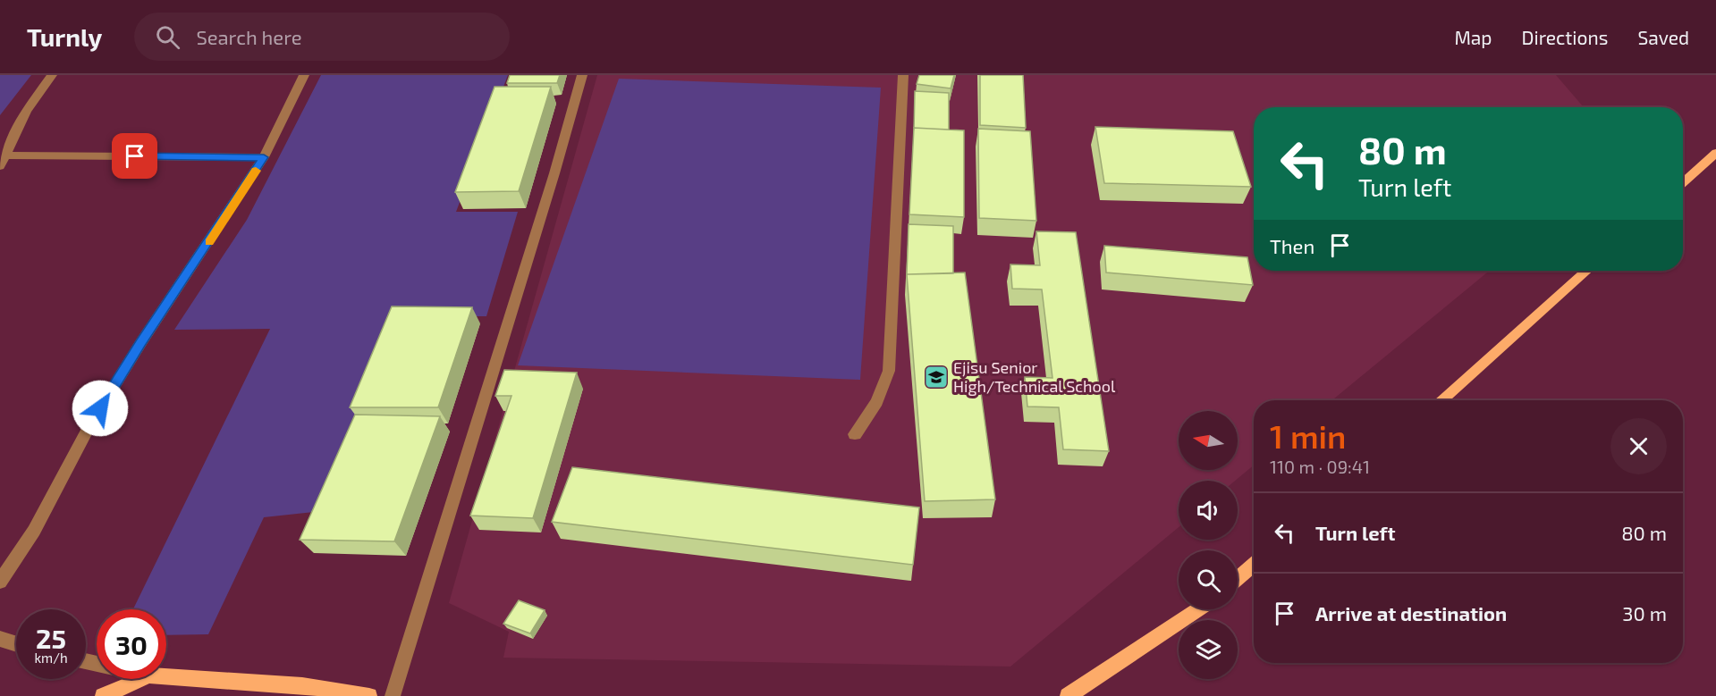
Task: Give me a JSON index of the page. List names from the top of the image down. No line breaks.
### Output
{"places":{"school or university":["Ejisu Senior High/Technical School"]},"north":"left","page":{"header":"Turnly","search":"Search here","nav":["Map","Directions","Saved"],"turn":["80 m","Turn left"],"then":"Then","heading":["1 min","110 m · 09:41"],"list":[{"name":"Turn left","value":"80 m"},{"name":"Arrive at destination","value":"30 m"}],"speed":"25 km/h","limit":"30"}}
